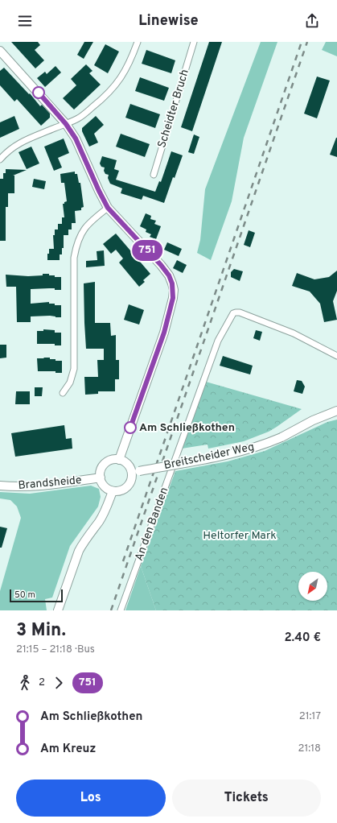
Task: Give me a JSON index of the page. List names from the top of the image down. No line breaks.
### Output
{"streets":{"street":["Scheidter Bruch","Breitscheider Weg","Brandsheide","An den Banden"]},"crossings":[["Breitscheider Weg","Brandsheide"]],"parks":["Heltorfer Mark"],"places":["Am Schließkothen"],"lines":["bus line 751"],"scale_bar":"50 m","north":"bottom left","page":{"header":"Linewise","on_map":"751","scale":"50 m","heading":["3 Min.","21:15 – 21:18 · Bus","2.40 €"],"legs":["2","751"],"list":[{"name":"Am Schließkothen","value":"21:17"},{"name":"Am Kreuz","value":"21:18"}],"buttons":["Los","Tickets"]}}
